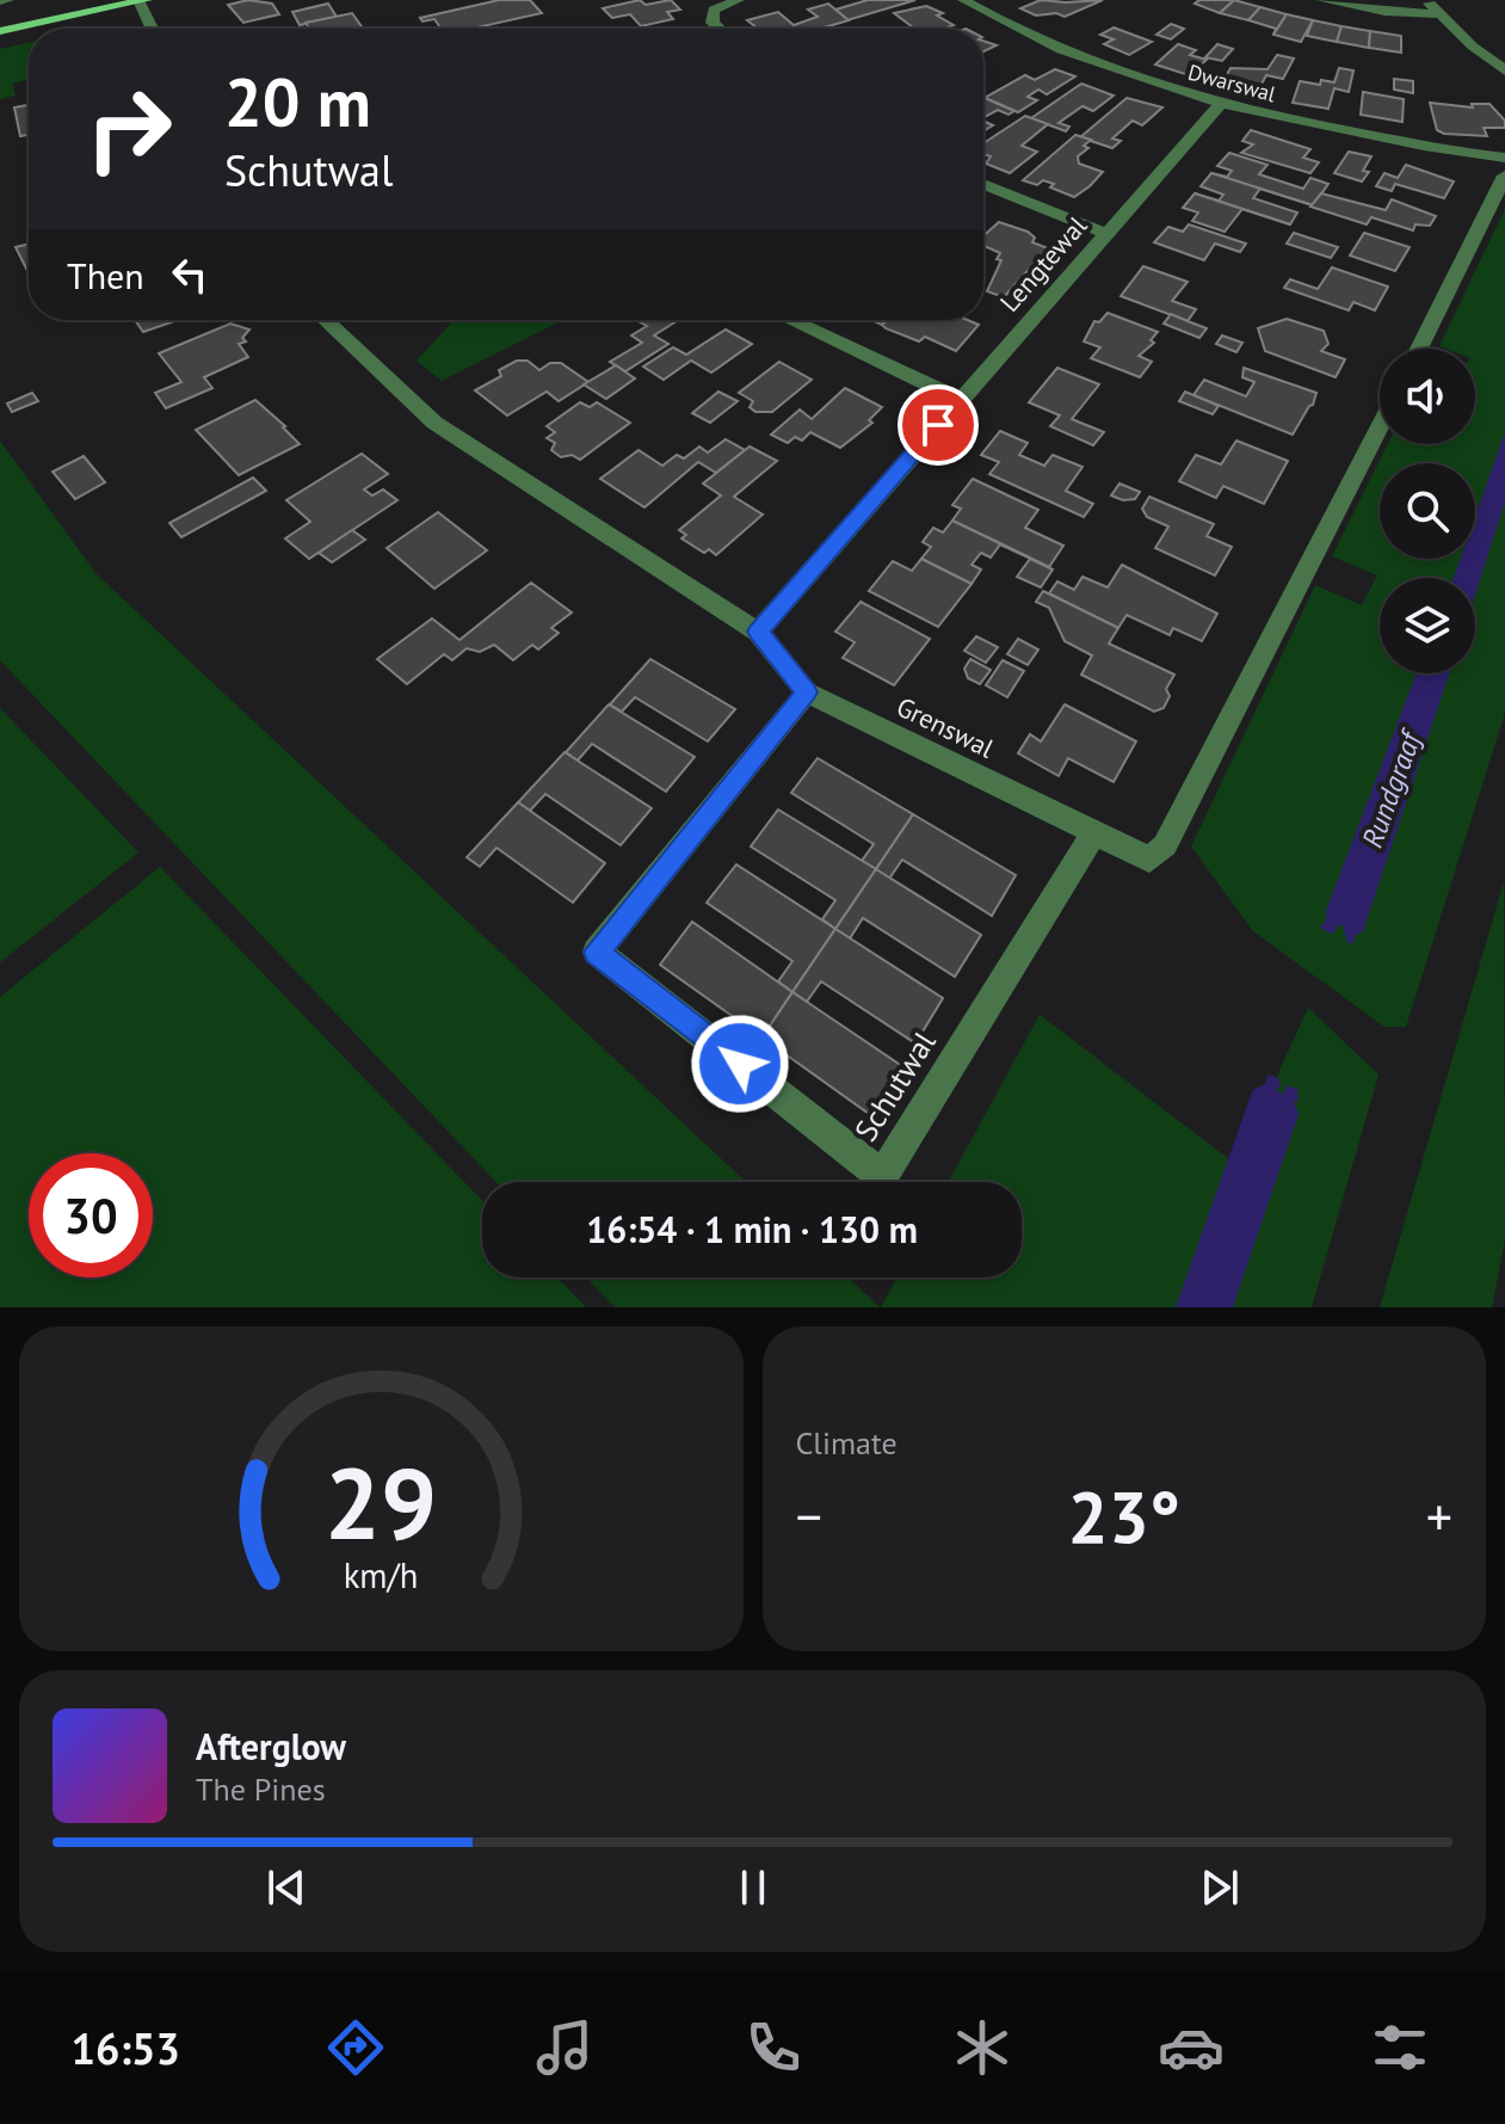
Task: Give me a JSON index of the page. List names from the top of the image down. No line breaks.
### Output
{"streets":{"street":["Dwarswal","Lengtewal","Grenswal","Schutwal"]},"crossings":[["Dwarswal","Lengtewal"],["Lengtewal","Grenswal"],["Grenswal","Schutwal"]],"water":["Rundgraaf"],"page":{"turn":["20 m","Schutwal"],"then":"Then","limit":"30","trip":"16:54 · 1 min · 130 m","tile":"Climate","heat":["−","23°","+"],"song":["Afterglow","The Pines"],"tabs":"16:53","gauge":["29","km/h"]}}
